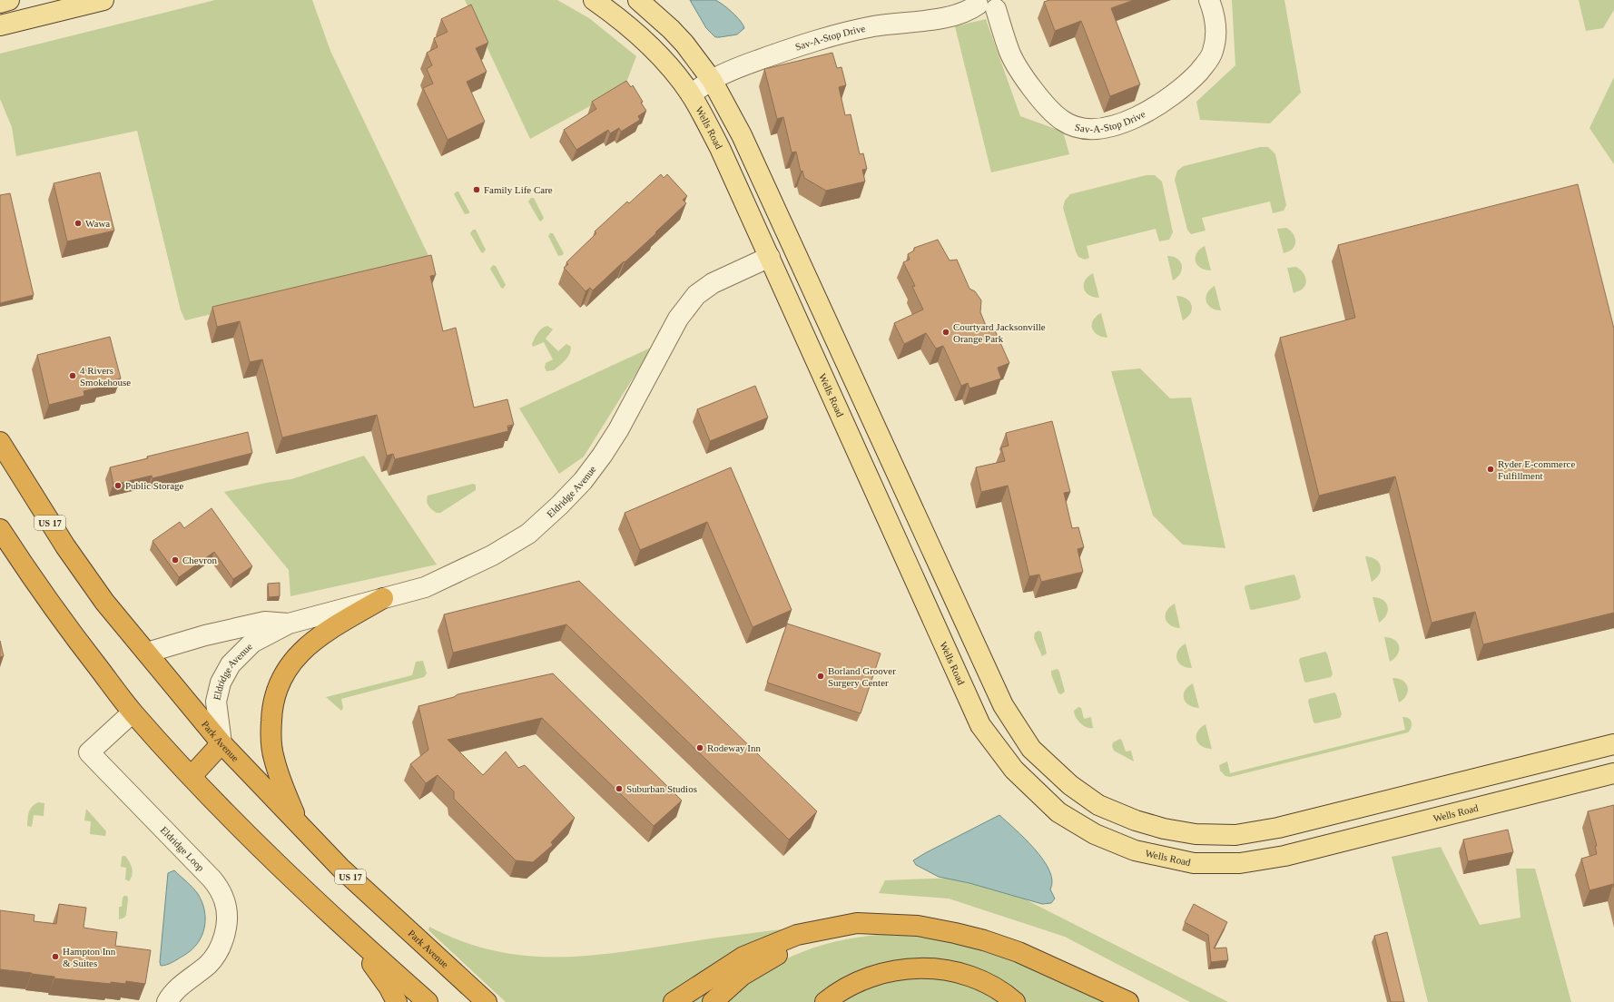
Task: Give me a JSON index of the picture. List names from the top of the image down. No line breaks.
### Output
{"streets":{"highway":["US 17","Park Avenue"],"main road":["Wells Road"],"street":["Sav-A-Stop Drive","Eldridge Avenue","Eldridge Loop"]},"crossings":[["Sav-A-Stop Drive","Wells Road"],["Wells Road","Eldridge Avenue"],["Eldridge Avenue","Park Avenue"]],"places":["Family Life Care","Wawa","Courtyard Jacksonville Orange Park","4 Rivers Smokehouse","Ryder E-commerce Fulfillment","Public Storage","Chevron","Borland Groover Surgery Center","Rodeway Inn","Suburban Studios","Hampton Inn & Suites"]}
